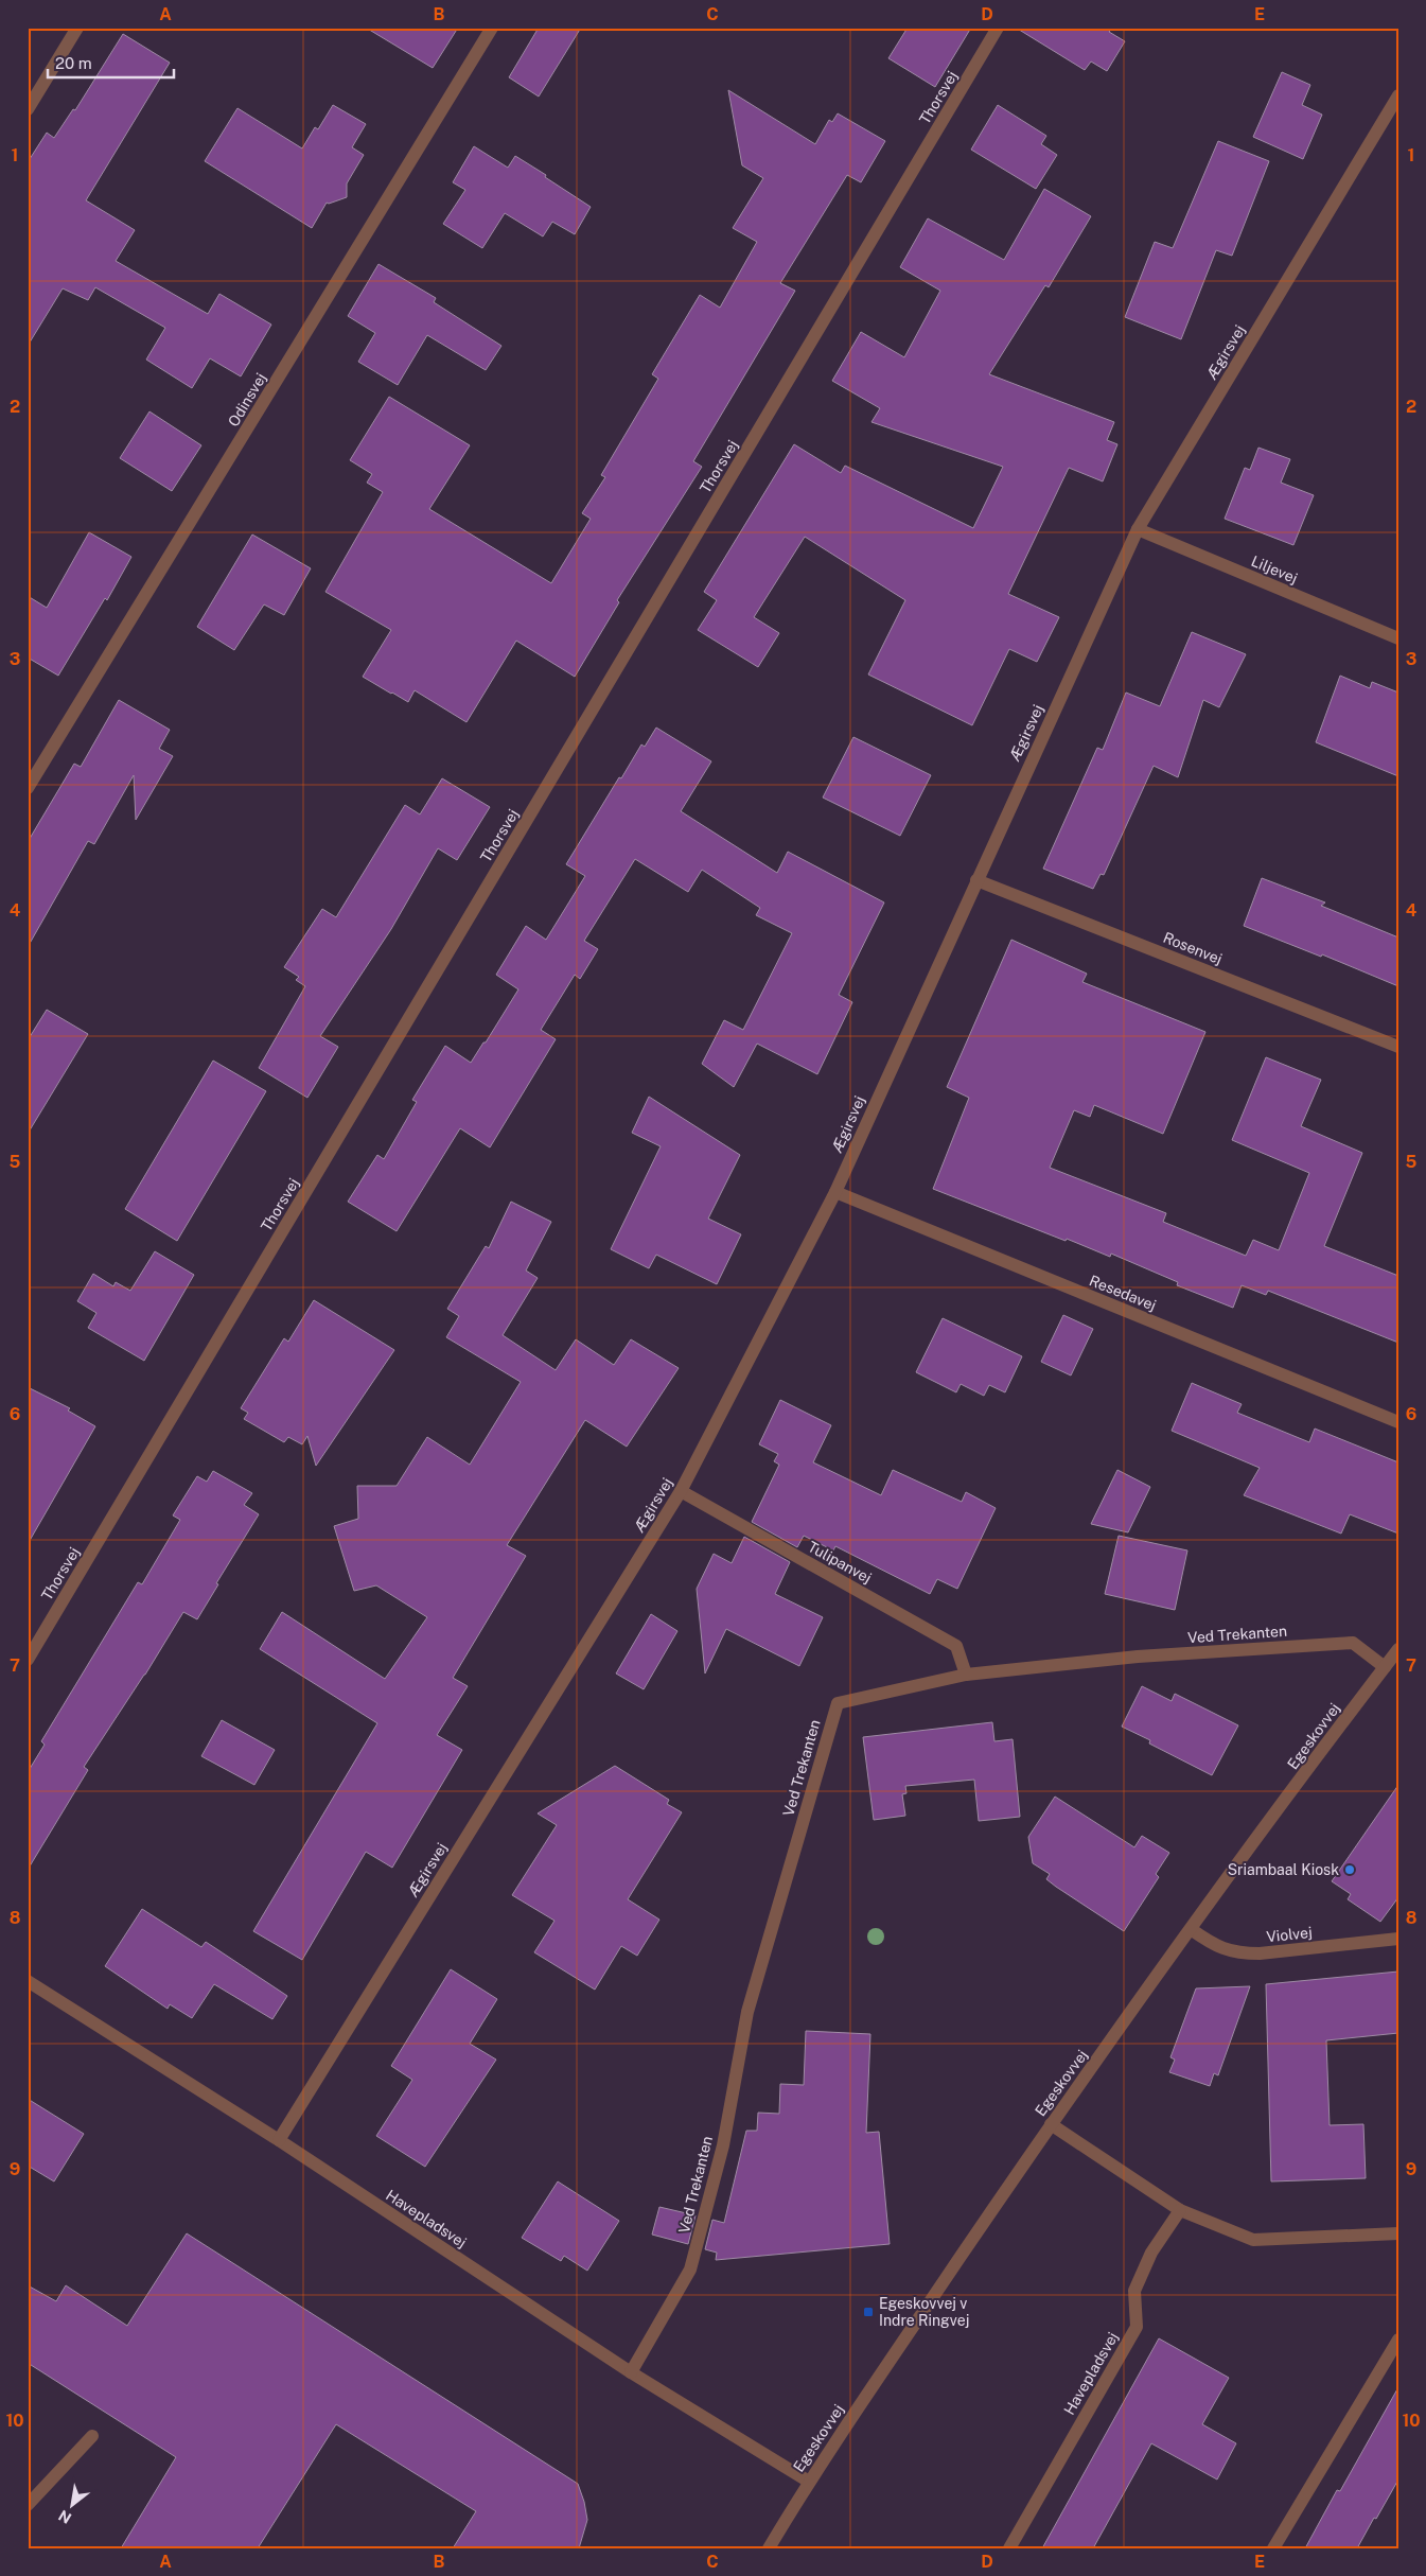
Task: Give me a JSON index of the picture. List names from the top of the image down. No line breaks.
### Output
{"streets":{"street":["Thorsvej","Ægirsvej","Odinsvej","Liljevej","Rosenvej","Resedavej","Tulipanvej","Ved Trekanten","Egeskovvej","Violvej","Havepladsvej"]},"crossings":[["Ægirsvej","Liljevej"],["Ægirsvej","Rosenvej"],["Ægirsvej","Resedavej"],["Ægirsvej","Tulipanvej"],["Ægirsvej","Havepladsvej"],["Tulipanvej","Ved Trekanten"],["Ved Trekanten","Egeskovvej"],["Ved Trekanten","Havepladsvej"],["Egeskovvej","Violvej"],["Egeskovvej","Havepladsvej"]],"places":{"other":["Sriambaal Kiosk"],"transit":["Egeskovvej v Indre Ringvej"]},"scale_bar":"20 m","north":"bottom left","grid":{"columns":["A","B","C","D","E"],"rows":["1","2","3","4","5","6","7","8","9","10"]}}
